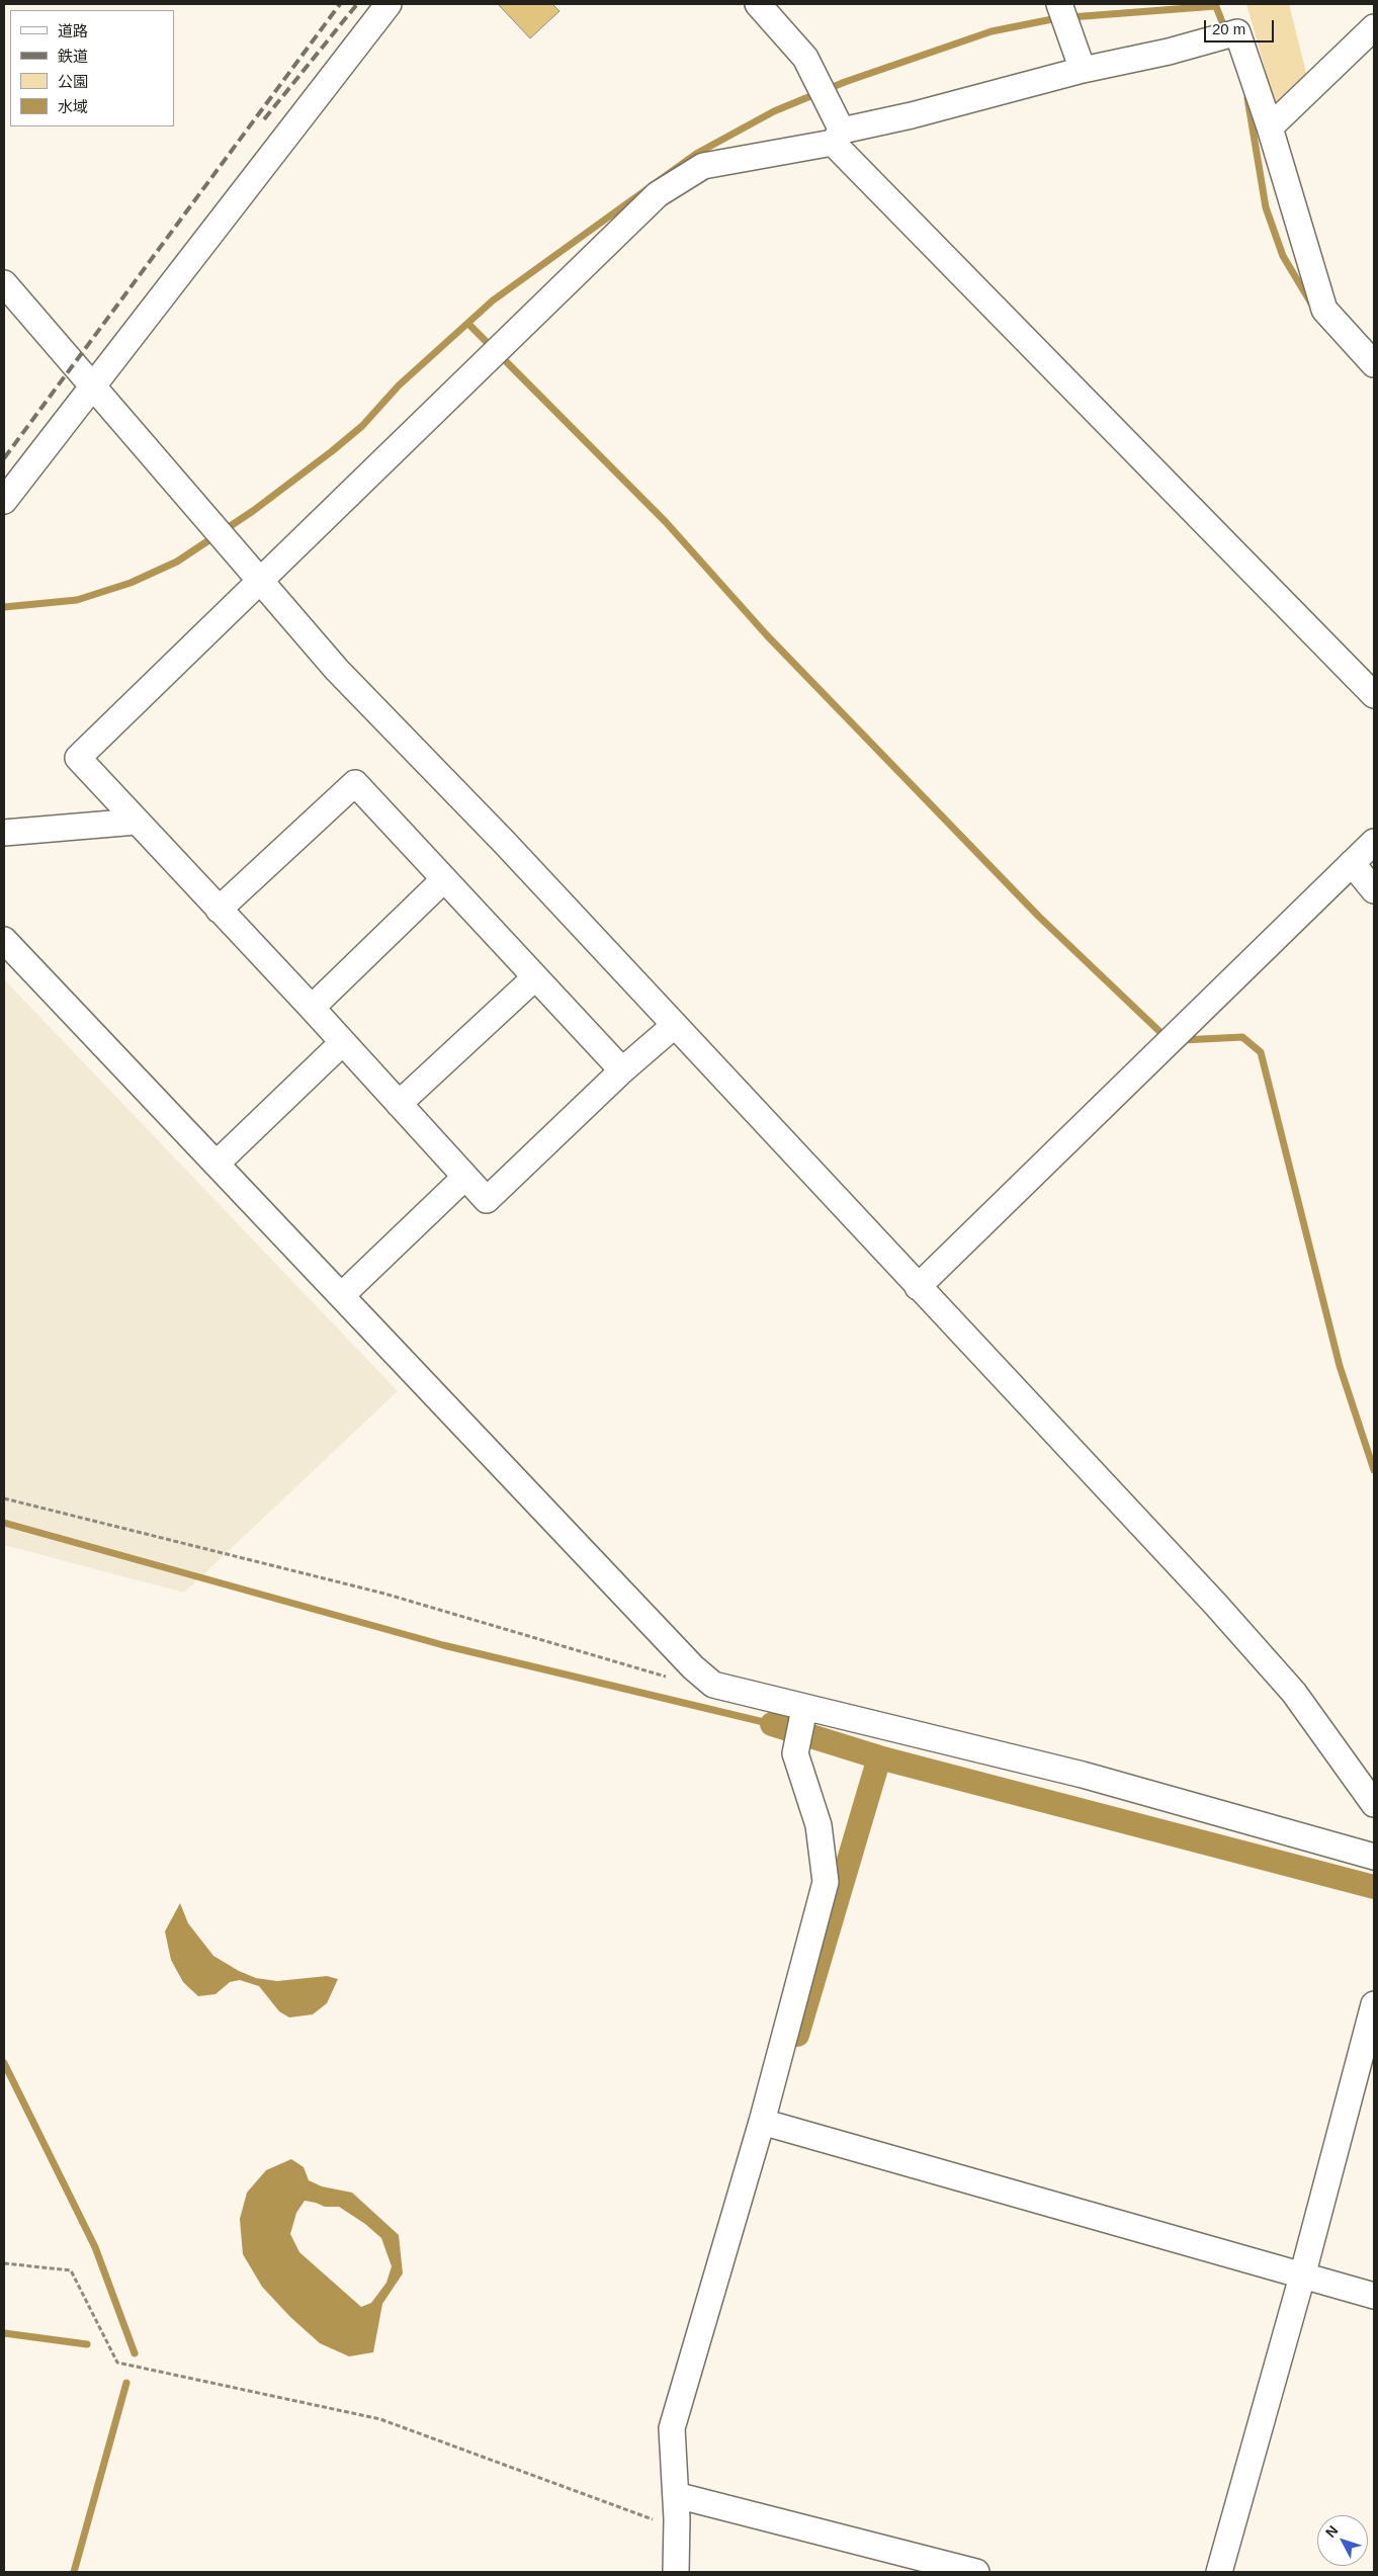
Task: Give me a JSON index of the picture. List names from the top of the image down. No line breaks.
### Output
{"legend":["道路","鉄道","公園","水域"],"scale_bar":"20 m","north":"top left"}
